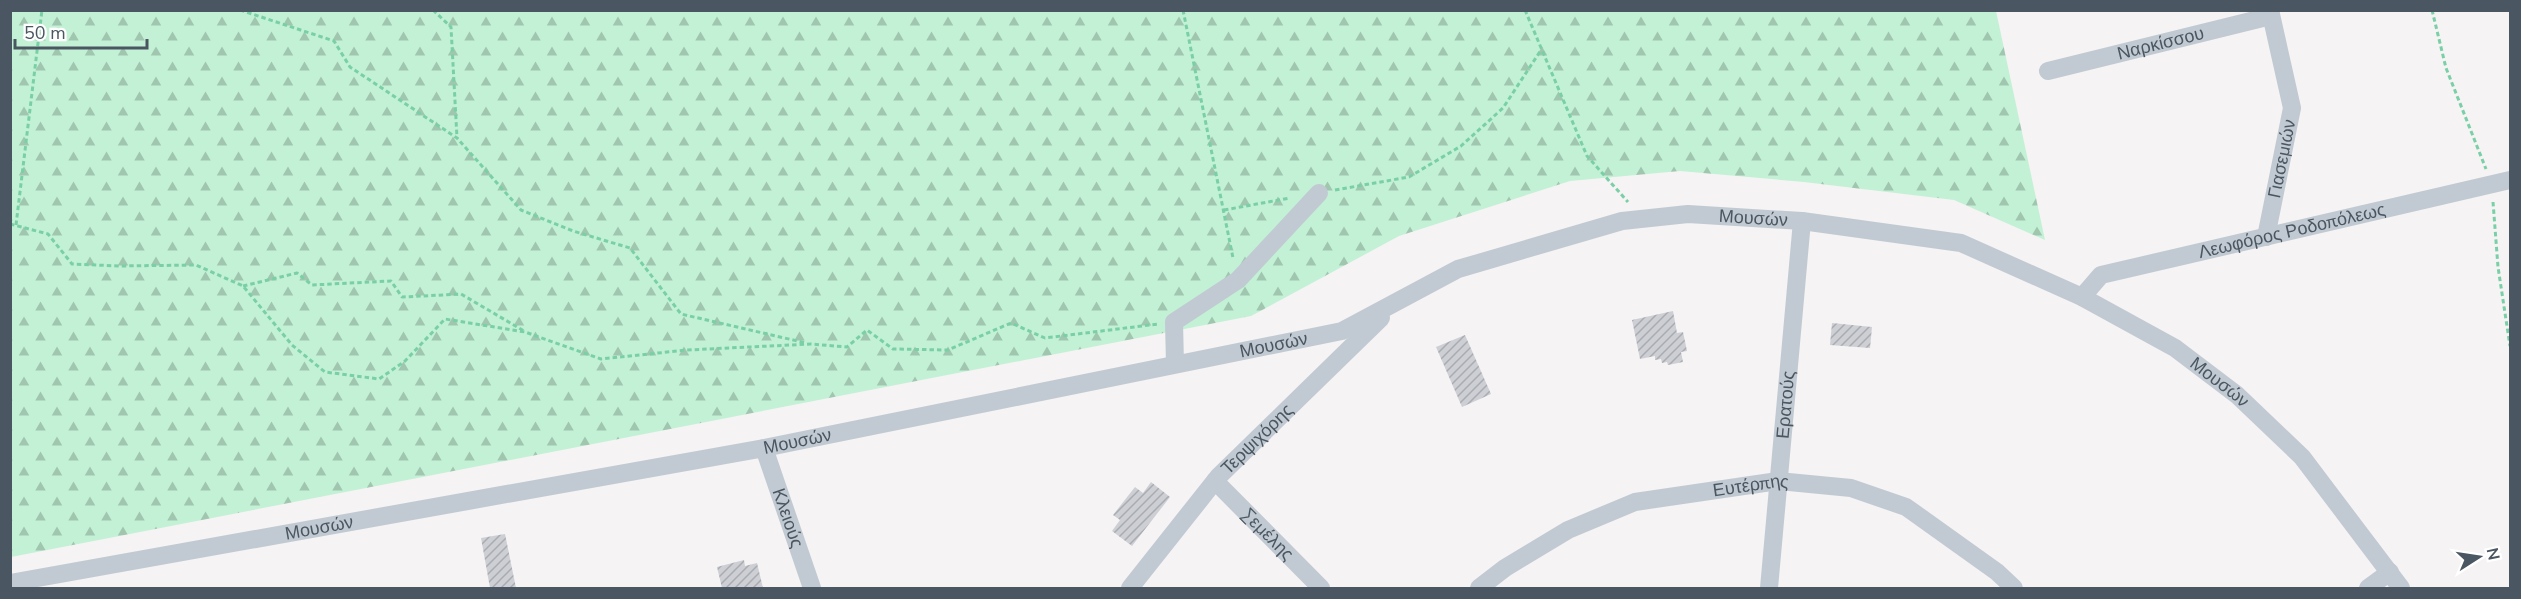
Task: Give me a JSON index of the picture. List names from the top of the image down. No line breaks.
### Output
{"streets":{"street":["Ναρκίσσου","Γιασεμιών","Μουσών","Λεωφόρος Ροδοπόλεως","Ερατούς","Τερψιχόρης","Ευτέρπης","Κλειούς","Σεμέλης"]},"crossings":[["Ναρκίσσου","Γιασεμιών"],["Γιασεμιών","Λεωφόρος Ροδοπόλεως"],["Μουσών","Λεωφόρος Ροδοπόλεως"],["Μουσών","Ερατούς"],["Μουσών","Τερψιχόρης"],["Μουσών","Κλειούς"],["Ερατούς","Ευτέρπης"],["Τερψιχόρης","Σεμέλης"]],"scale_bar":"50 m","north":"right"}
